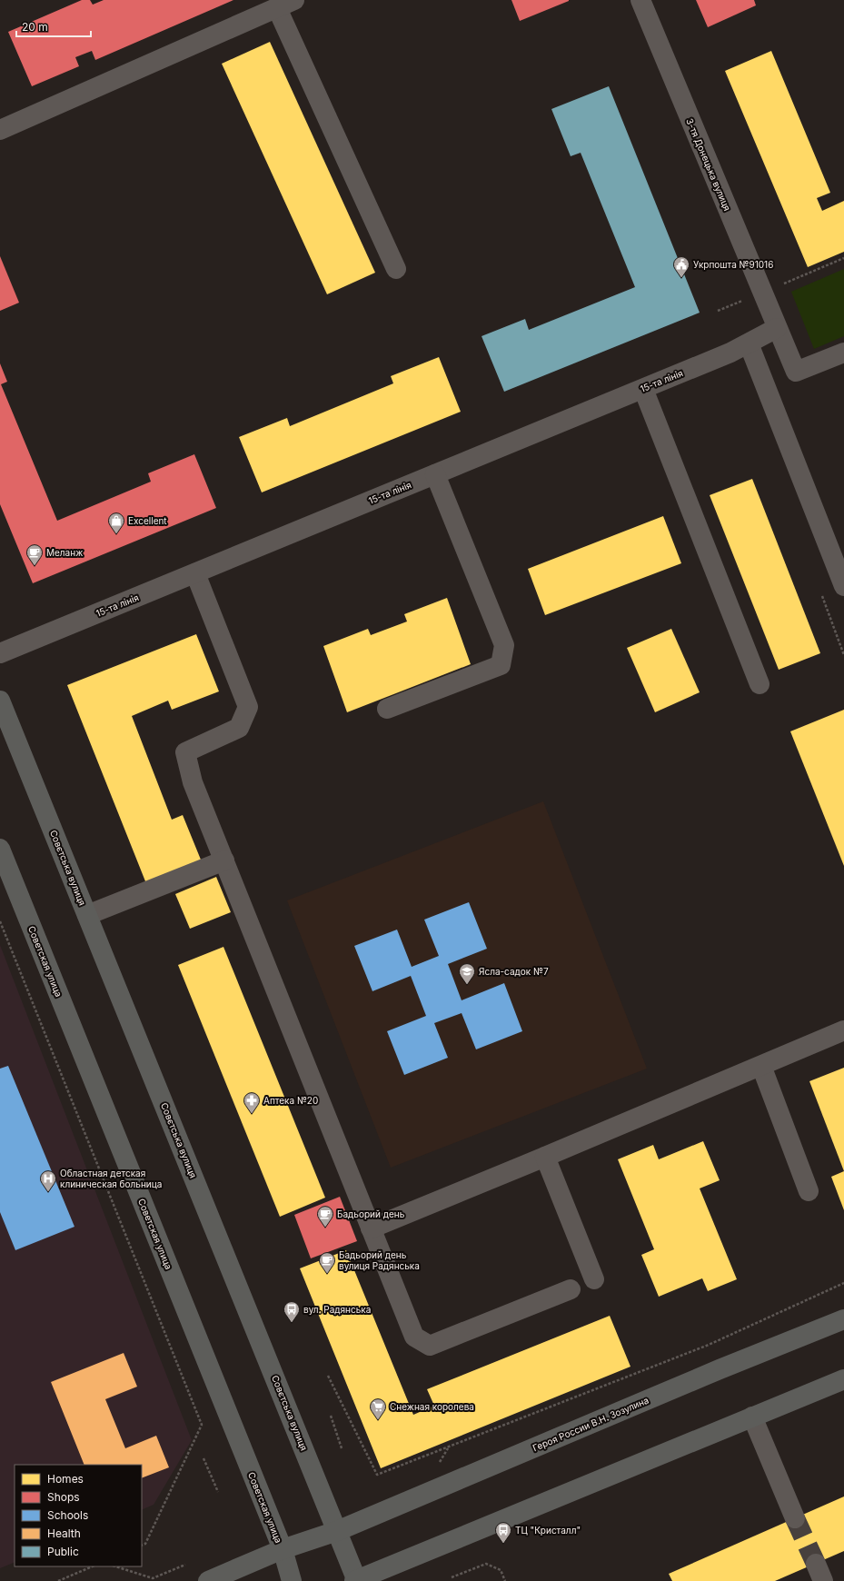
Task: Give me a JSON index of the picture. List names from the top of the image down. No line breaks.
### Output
{"streets":{"main road":["Совєтська вулиця","Советская улица","Героя России В.Н. Зозулина"],"street":["3-тя Донецька вулиця","15-та лінія"]},"crossings":[["3-тя Донецька вулиця","15-та лінія"],["Совєтська вулиця","Героя России В.Н. Зозулина"],["Советская улица","Героя России В.Н. Зозулина"]],"places":{"public building":["Укрпошта №91016"],"shop":["Excellent"],"cafe":["Меланж","Бадьорий день","Бадьорий день вулиця Радянська"],"school or university":["Ясла-садок №7"],"pharmacy":["Аптека №20"],"hospital":["Областная детская клиническая больница"],"bus stop":["вул. Радянська","ТЦ \"Кристалл\""],"supermarket":["Снежная королева"]},"legend":["Homes","Shops","Schools","Health","Public"],"scale_bar":"20 m"}
